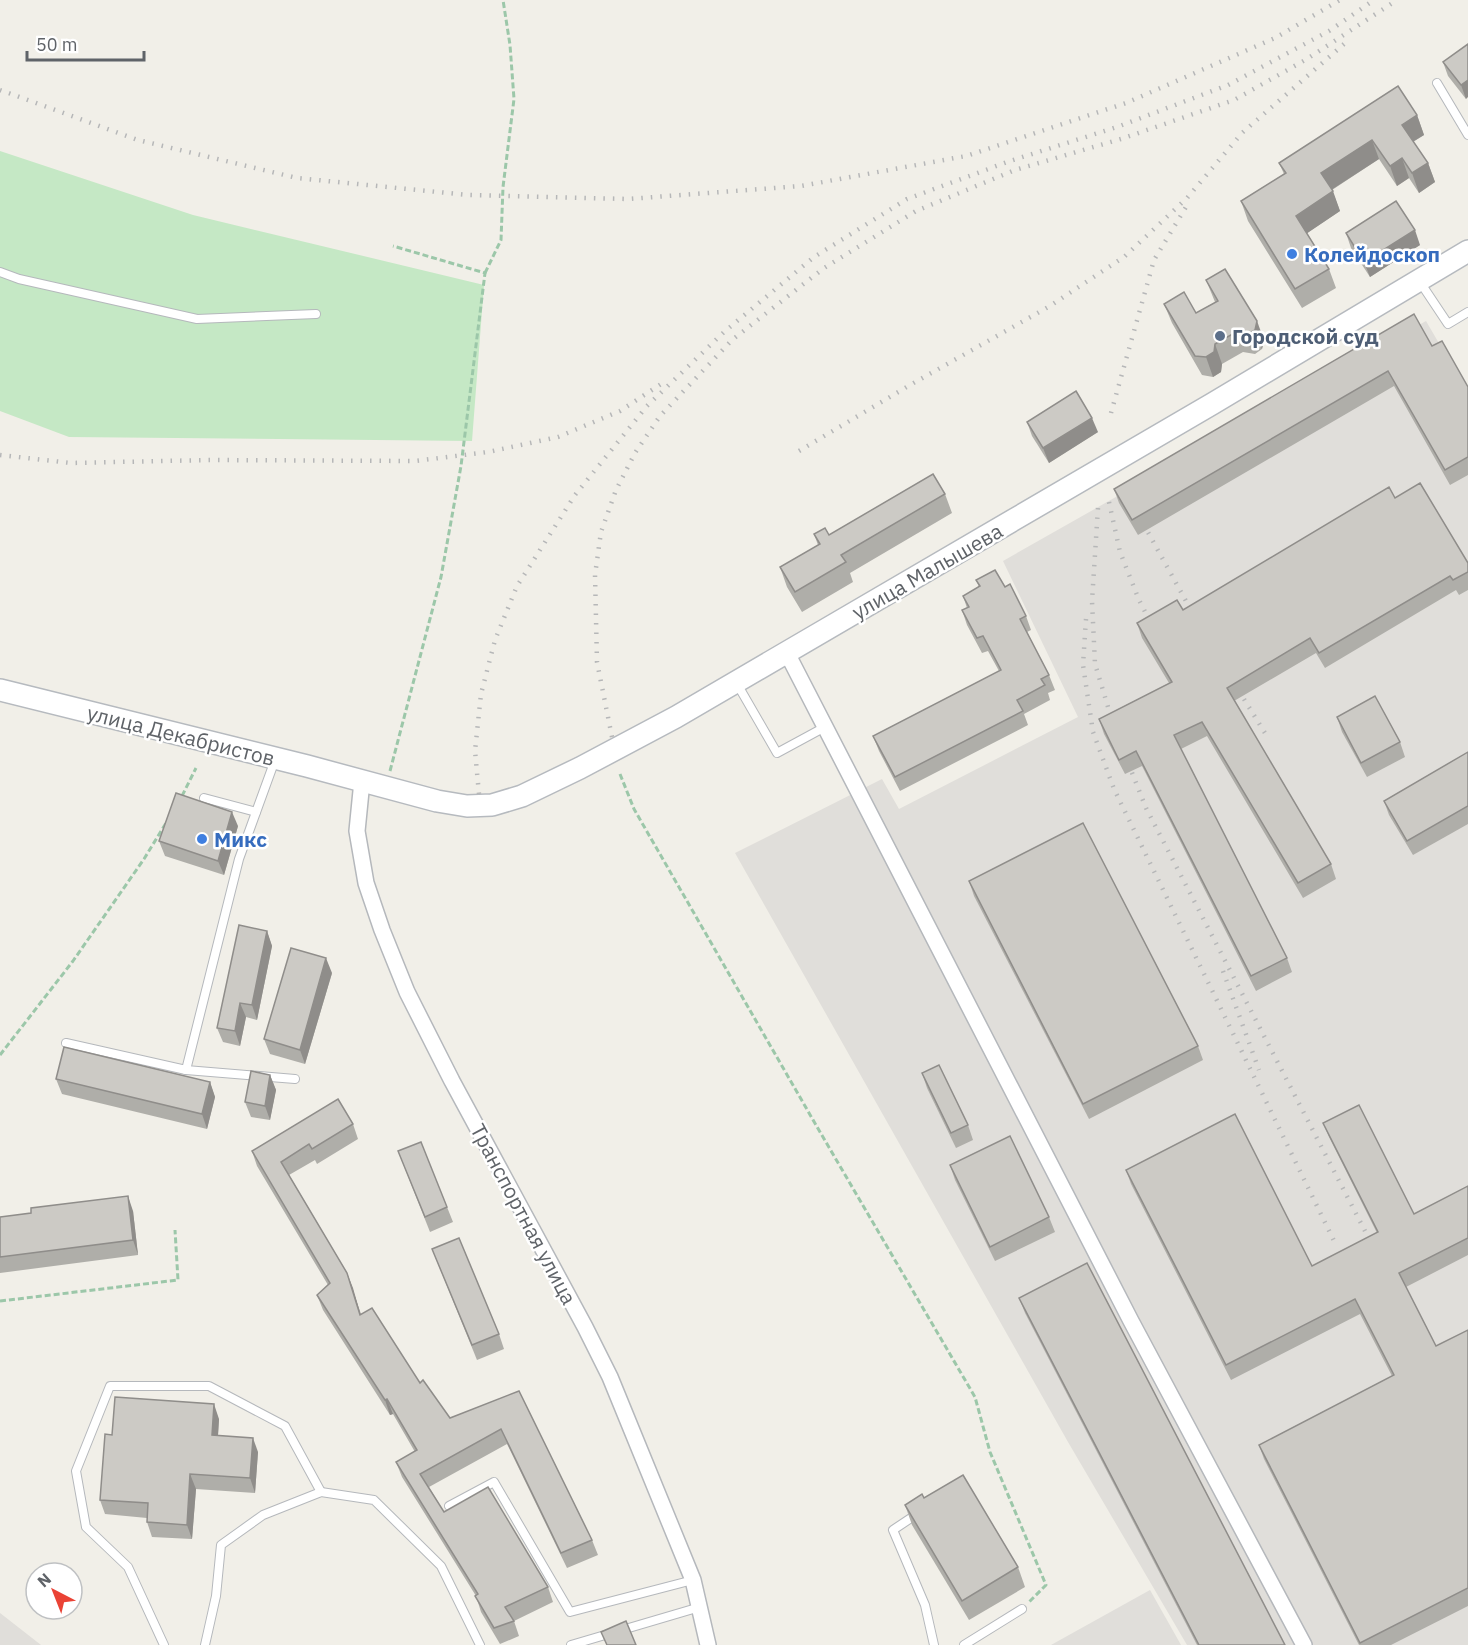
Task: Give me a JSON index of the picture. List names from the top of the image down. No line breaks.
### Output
{"streets":{"main road":["улица Малышева","улица Декабристов"],"street":["Транспортная улица"]},"crossings":[["улица Малышева","улица Декабристов"],["улица Малышева","Транспортная улица"],["улица Декабристов","Транспортная улица"]],"places":["Колейдоскоп","Городской суд","Микс"],"scale_bar":"50 m","north":"top left"}
